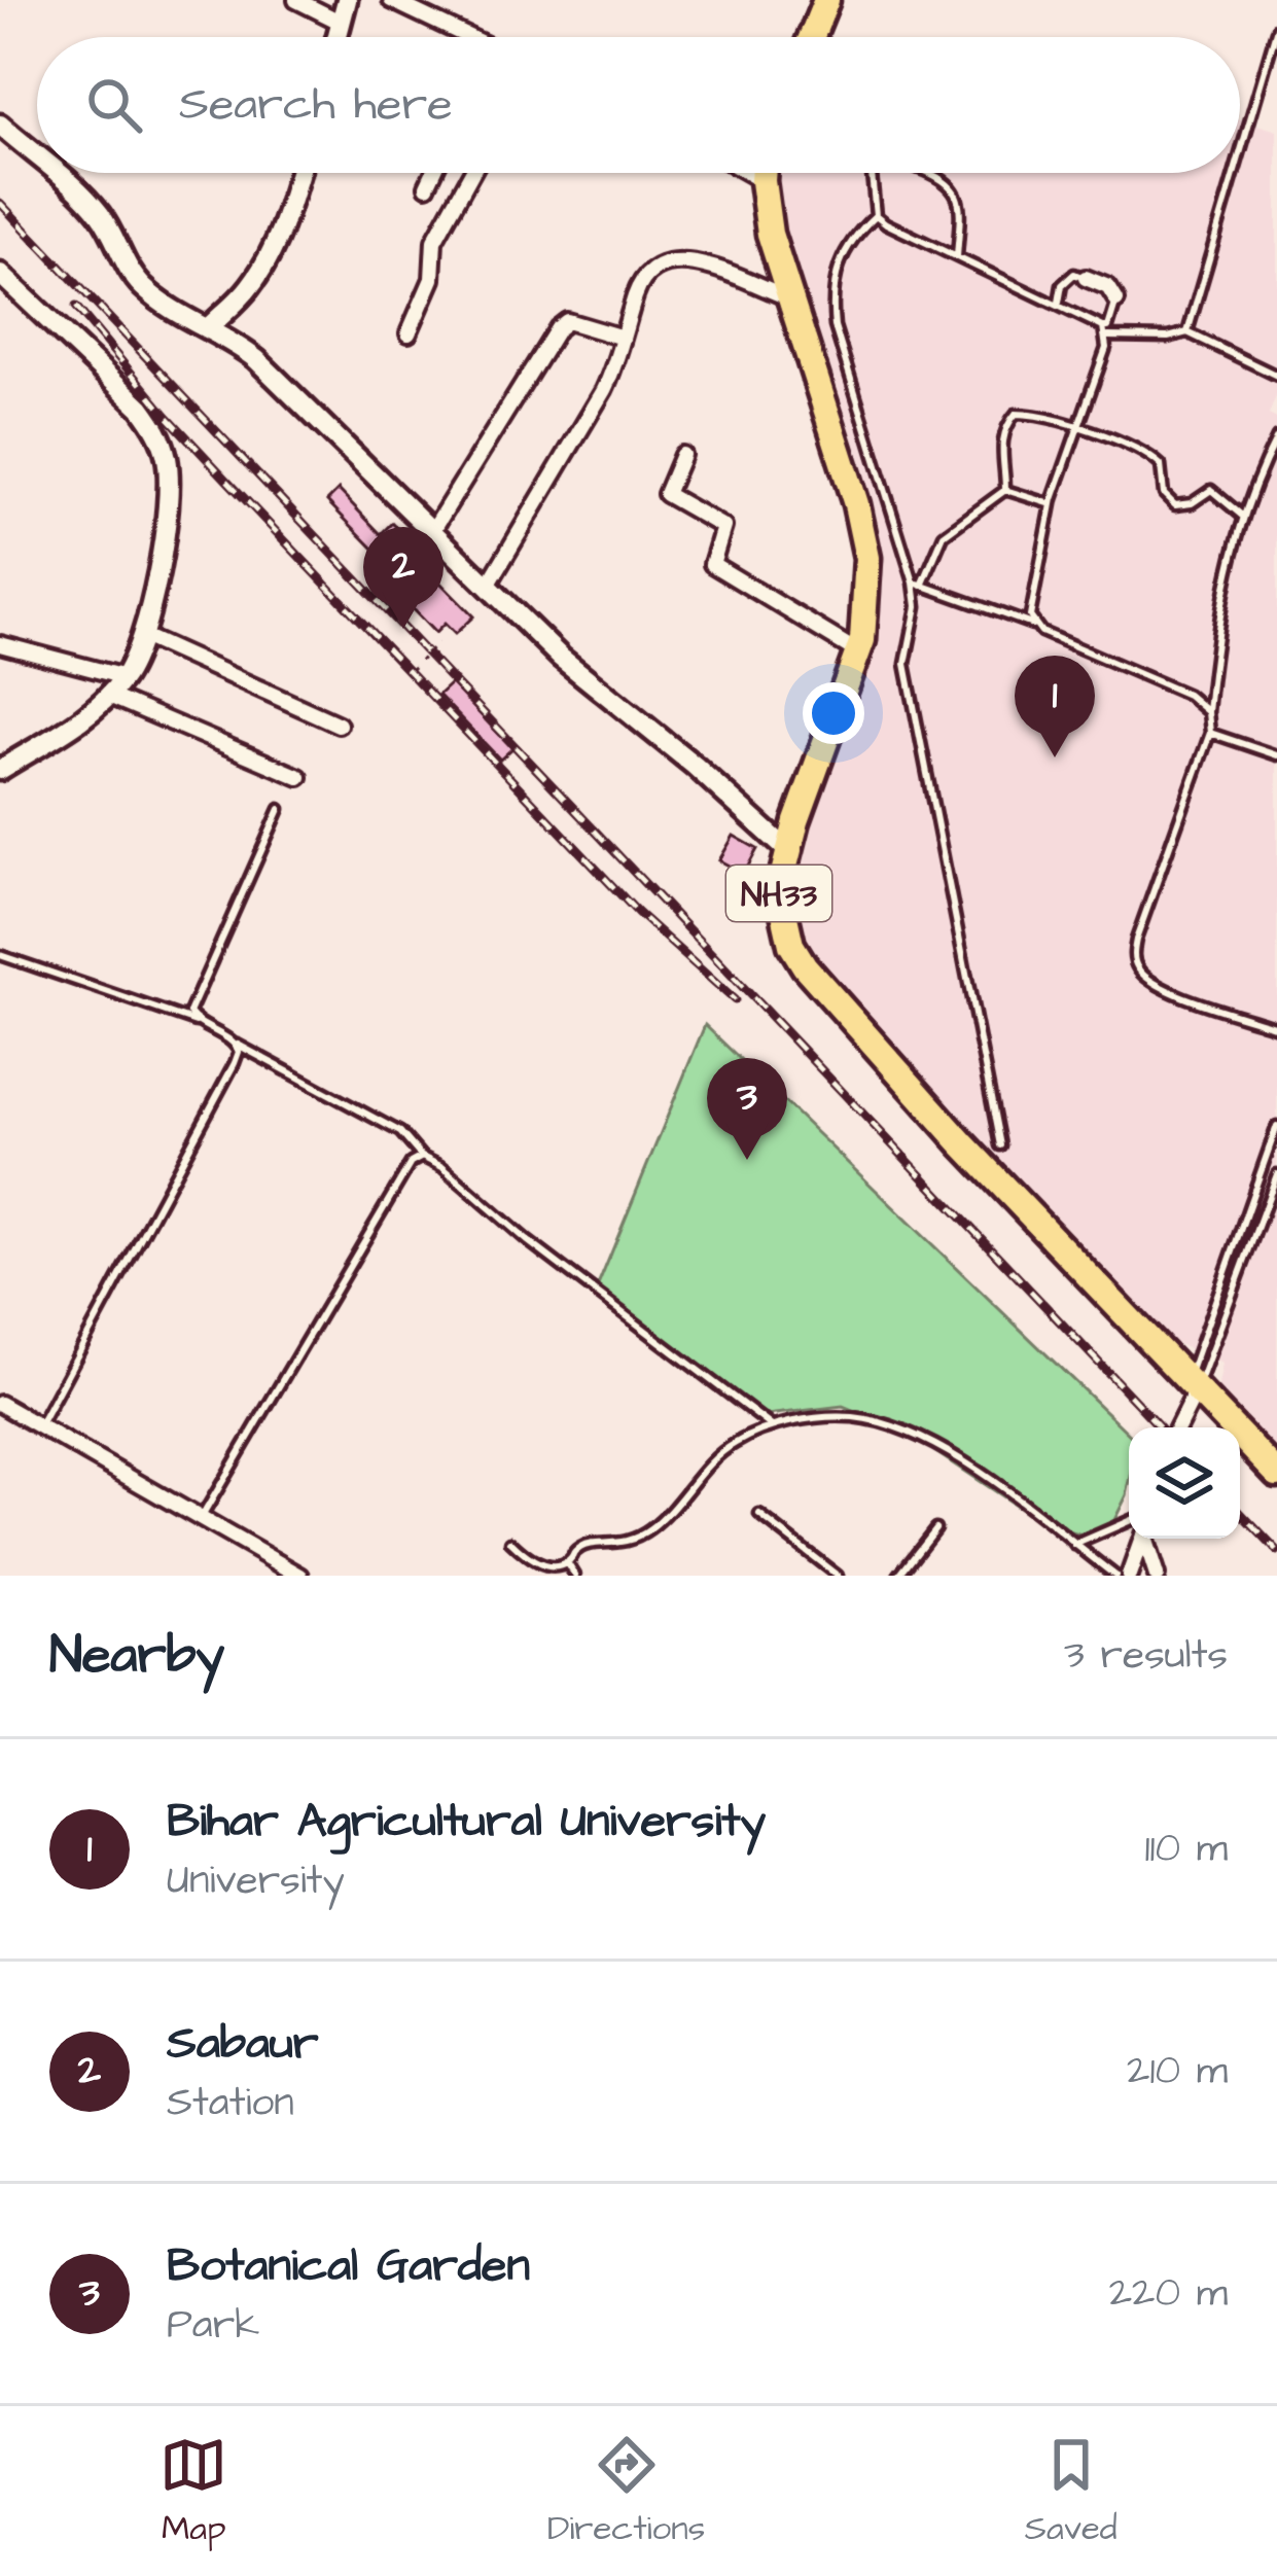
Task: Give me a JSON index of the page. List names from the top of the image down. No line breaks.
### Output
{"streets":{"highway":["NH33"]},"page":{"search":"Search here","pins":["2","1","3"],"heading":["Nearby","3 results"],"list":[{"mark":"1","name":"Bihar Agricultural University","note":"University","value":"110 m"},{"mark":"2","name":"Sabaur","note":"Station","value":"210 m"},{"mark":"3","name":"Botanical Garden","note":"Park","value":"220 m"}],"nav":["Map","Directions","Saved"]}}
